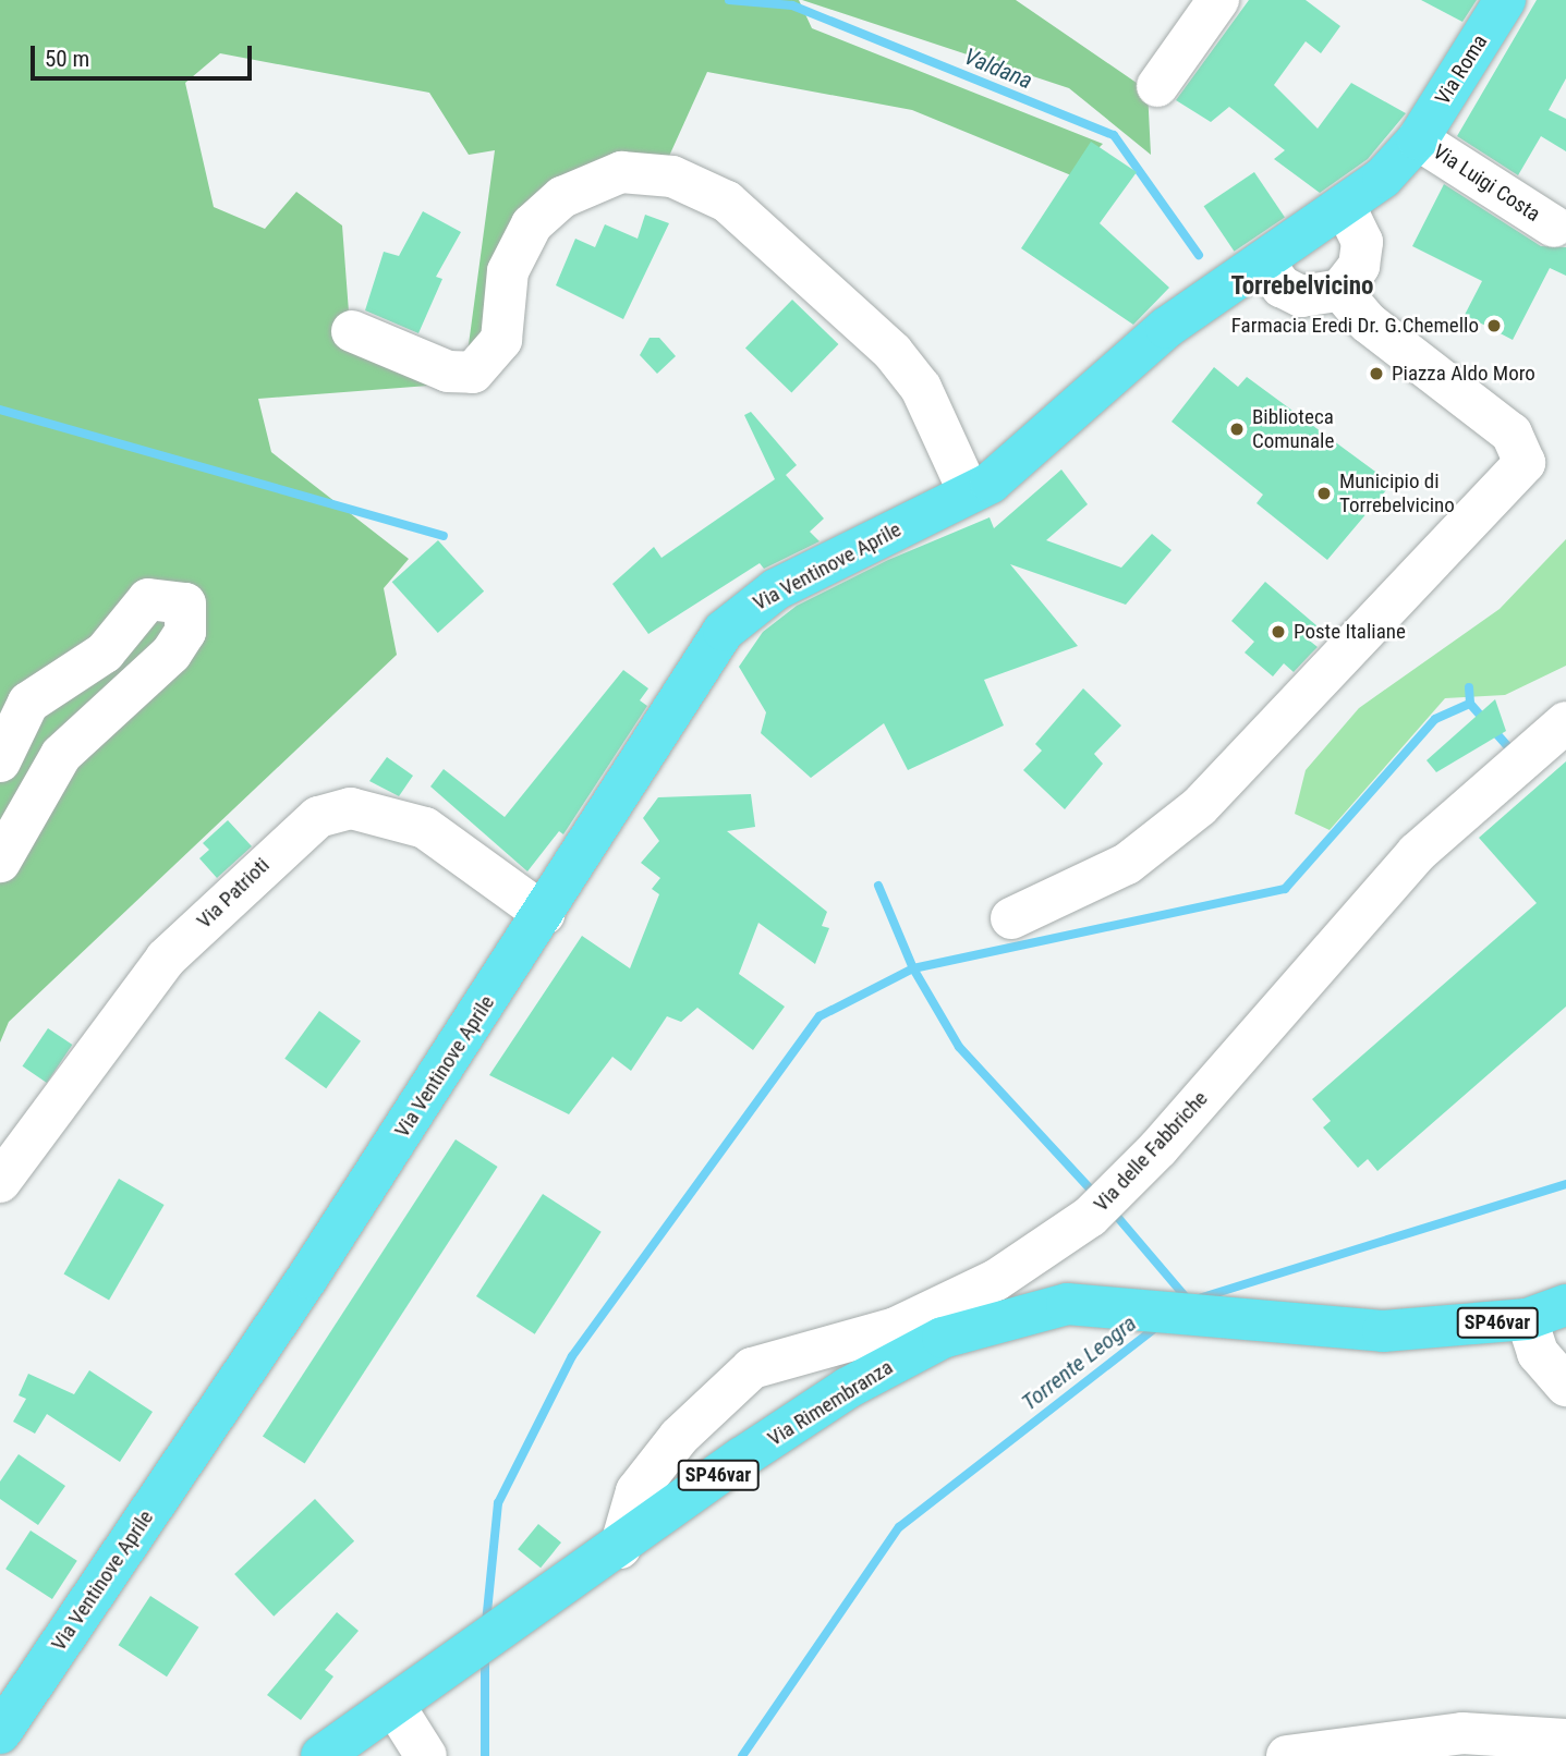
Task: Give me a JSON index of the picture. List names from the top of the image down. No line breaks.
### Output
{"streets":{"main road":["Via Roma","Via Ventinove Aprile","SP46var","Via Rimembranza"],"street":["Via Luigi Costa","Via Patrioti","Via delle Fabbriche"]},"crossings":[["Via Roma","Via Luigi Costa"],["Via Roma","Via Ventinove Aprile"],["Via Ventinove Aprile","Via Patrioti"],["Via delle Fabbriche","Via Rimembranza"],["SP46var","Via Rimembranza"]],"districts":["Torrebelvicino"],"water":["Valdana","Torrente Leogra"],"places":["Farmacia Eredi Dr. G.Chemello","Piazza Aldo Moro","Biblioteca Comunale","Municipio di Torrebelvicino","Poste Italiane"],"scale_bar":"50 m"}
